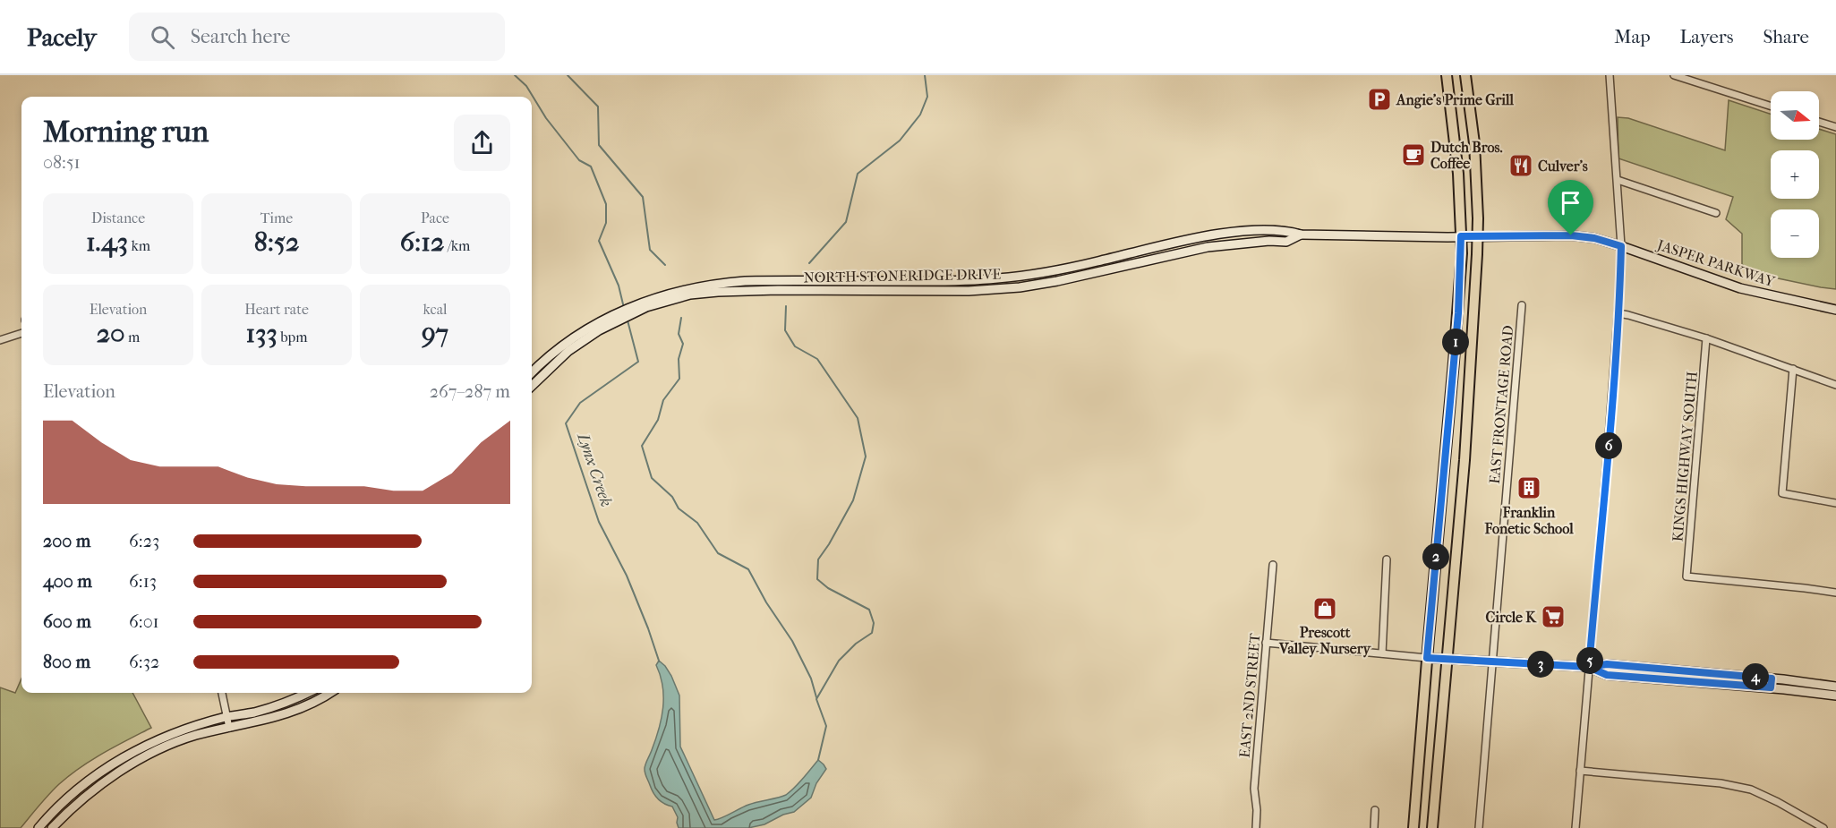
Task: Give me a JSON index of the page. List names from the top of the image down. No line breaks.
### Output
{"streets":{"street":["JASPER PARKWAY","NORTH STONERIDGE DRIVE","EAST FRONTAGE ROAD","KINGS HIGHWAY SOUTH","EAST 2ND STREET"]},"crossings":[["JASPER PARKWAY","NORTH STONERIDGE DRIVE"]],"water":["Lynx Creek"],"places":{"parking":["Angie's Prime Grill"],"cafe":["Dutch Bros. Coffee"],"restaurant":["Culver's"],"building":["Franklin Fonetic School"],"shop":["Prescott Valley Nursery"],"supermarket":["Circle K"]},"north":"right","page":{"header":"Pacely","search":"Search here","nav":["Map","Layers","Share"],"map_buttons":["+","−"],"heading":["Morning run","08:51"],"stats":[["Distance","1.43 km"],["Time","8:52"],["Pace","6:12 /km"],["Elevation","20 m"],["Heart rate","133 bpm"],["kcal","97"]],"pins":["1","6","2","5","3","4"],"chart":["Elevation","267–287 m"],"list":[{"name":"200 m","note":"6:23"},{"name":"400 m","note":"6:13"},{"name":"600 m","note":"6:01"},{"name":"800 m","note":"6:32"}]}}
